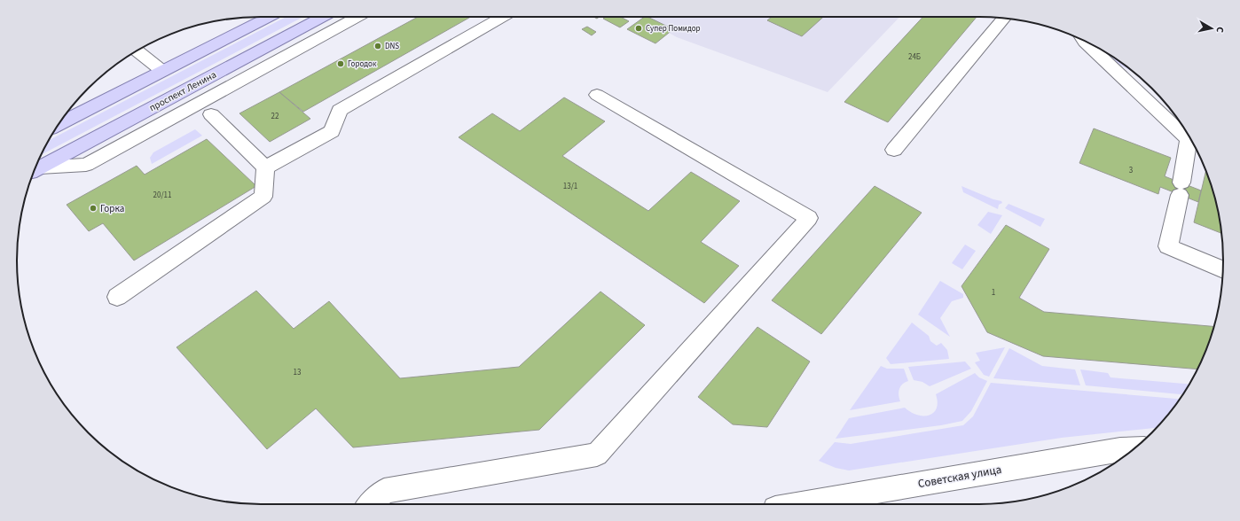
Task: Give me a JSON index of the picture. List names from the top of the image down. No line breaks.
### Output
{"streets":{"main road":["проспект Ленина"],"street":["Советская улица"]},"places":["Супер Помидор","DNS","Городок","Горка"],"house_numbers":["24Б","22","3","13/1","20/11","1","13"],"north":"right"}
